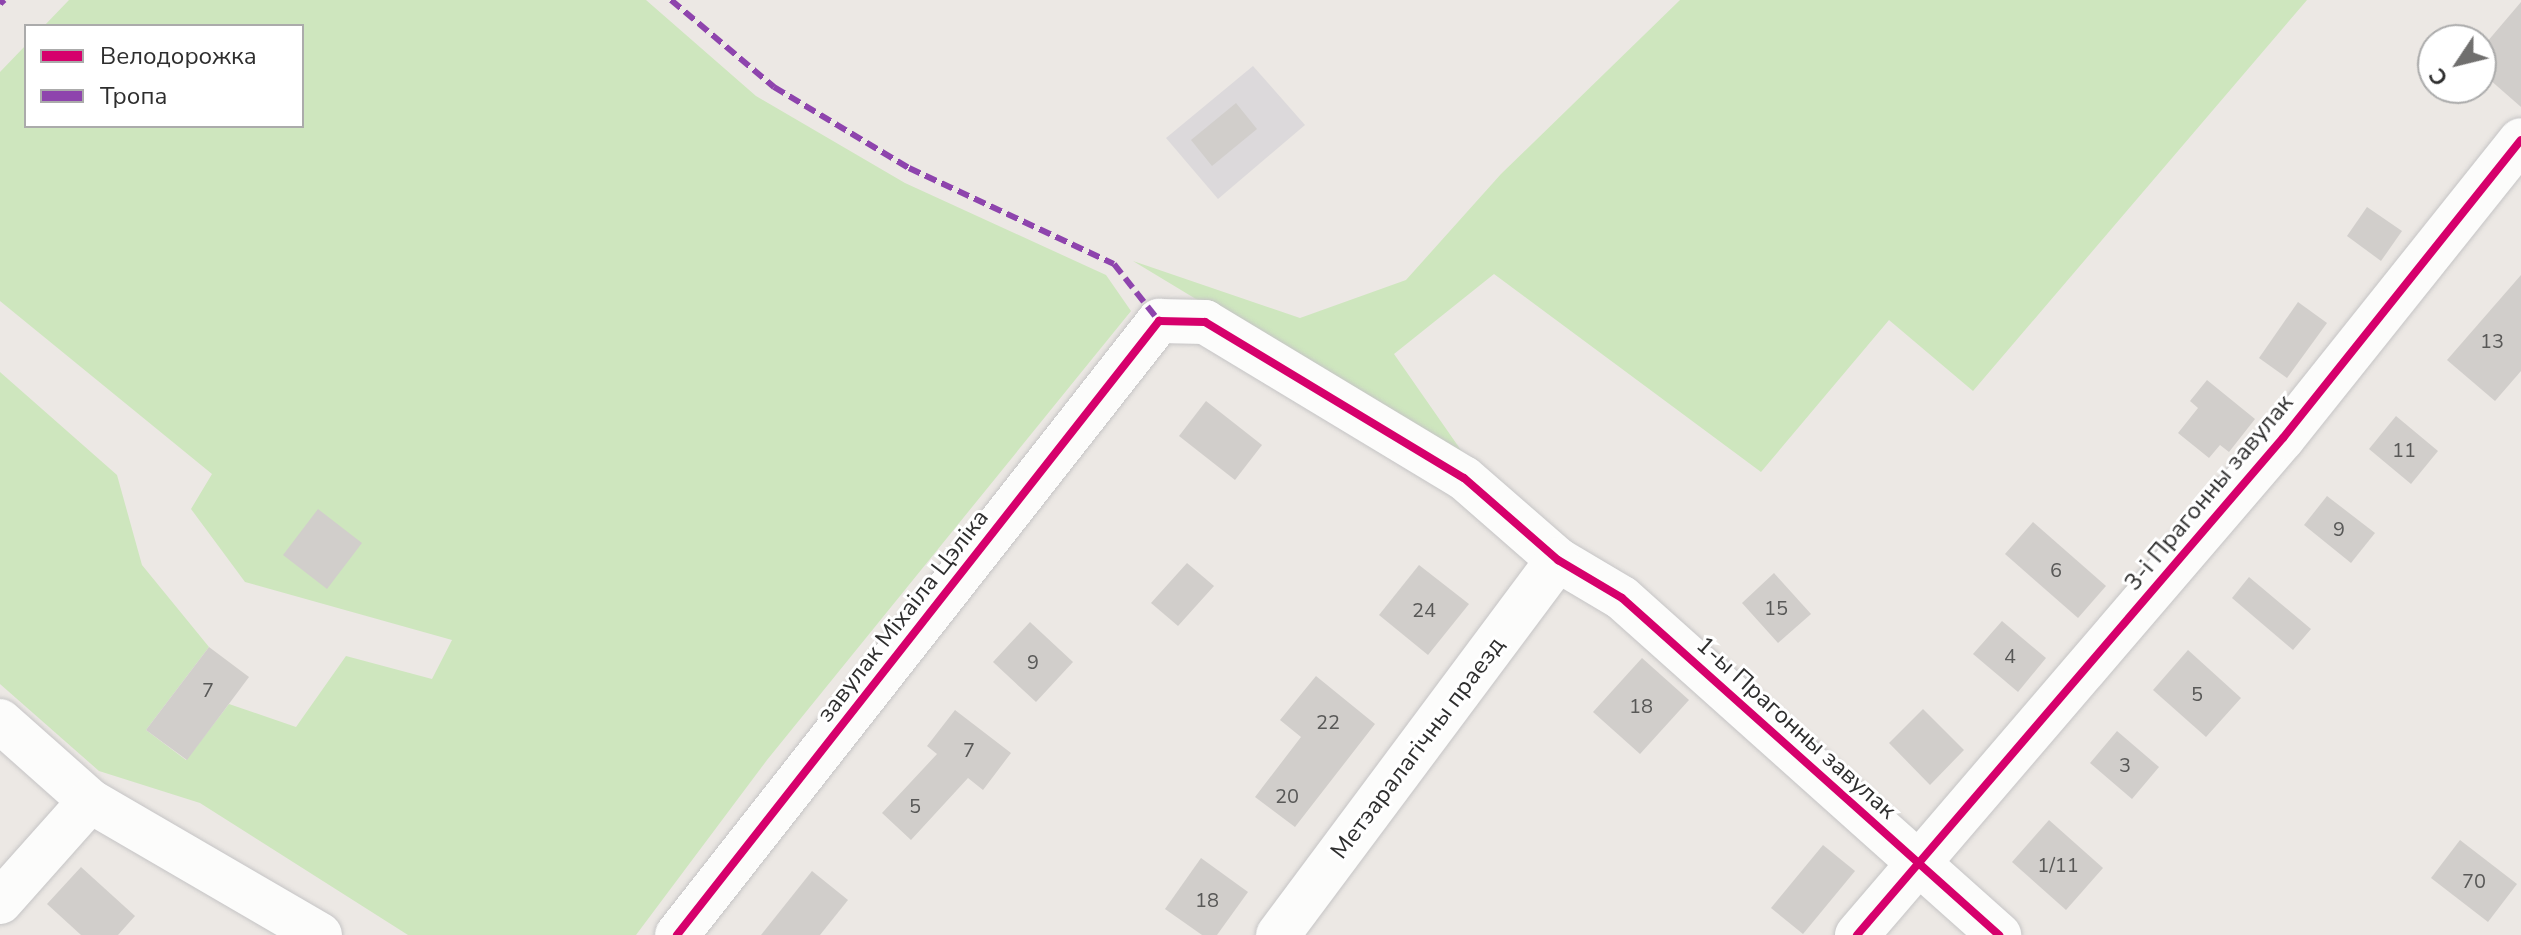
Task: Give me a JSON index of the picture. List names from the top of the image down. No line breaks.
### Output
{"streets":{"street":["3-і Прагонны завулак","завулак Міхаіла Цэліка","1-ы Прагонны завулак","Метэаралагічны праезд"]},"crossings":[["3-і Прагонны завулак","1-ы Прагонны завулак"],["завулак Міхаіла Цэліка","1-ы Прагонны завулак"],["1-ы Прагонны завулак","Метэаралагічны праезд"]],"house_numbers":["13","11","9","6","15","24","4","9","7","5","18","22","7","3","20","5","1/11","70","18"],"legend":["Велодорожка","Тропа"],"north":"bottom left"}
